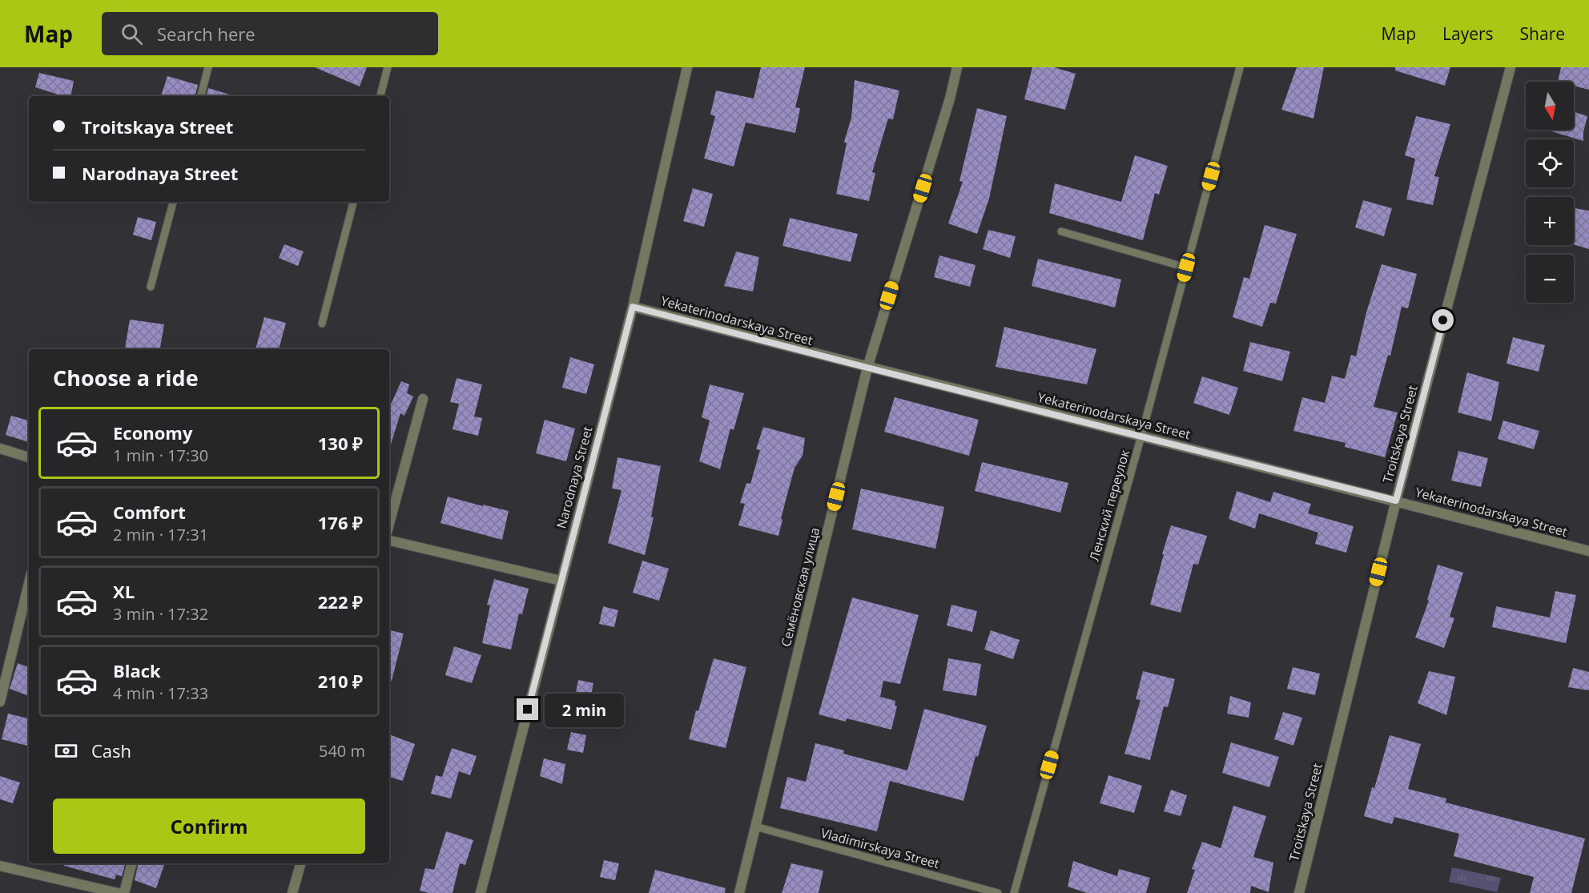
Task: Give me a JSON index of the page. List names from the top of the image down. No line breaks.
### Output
{"streets":{"street":["Yekaterinodarskaya Street","Troitskaya Street","Narodnaya Street","Семёновская улица"],"lane":["Ленский переулок","Vladimirskaya Street"]},"crossings":[["Yekaterinodarskaya Street","Troitskaya Street"],["Yekaterinodarskaya Street","Narodnaya Street"],["Yekaterinodarskaya Street","Ленский переулок"],["Yekaterinodarskaya Street","Семёновская улица"],["Семёновская улица","Vladimirskaya Street"]],"north":"bottom","page":{"header":"Map","search":"Search here","nav":["Map","Layers","Share"],"map_buttons":["+","−"],"banner":["Troitskaya Street","Narodnaya Street"],"heading":"Choose a ride","list":[{"name":"Economy","note":"1 min · 17:30","value":"130 ₽"},{"name":"Comfort","note":"2 min · 17:31","value":"176 ₽"},{"name":"XL","note":"3 min · 17:32","value":"222 ₽"},{"name":"Black","note":"4 min · 17:33","value":"210 ₽"}],"bubble":"2 min","pay":["Cash","540 m"],"buttons":"Confirm"}}
